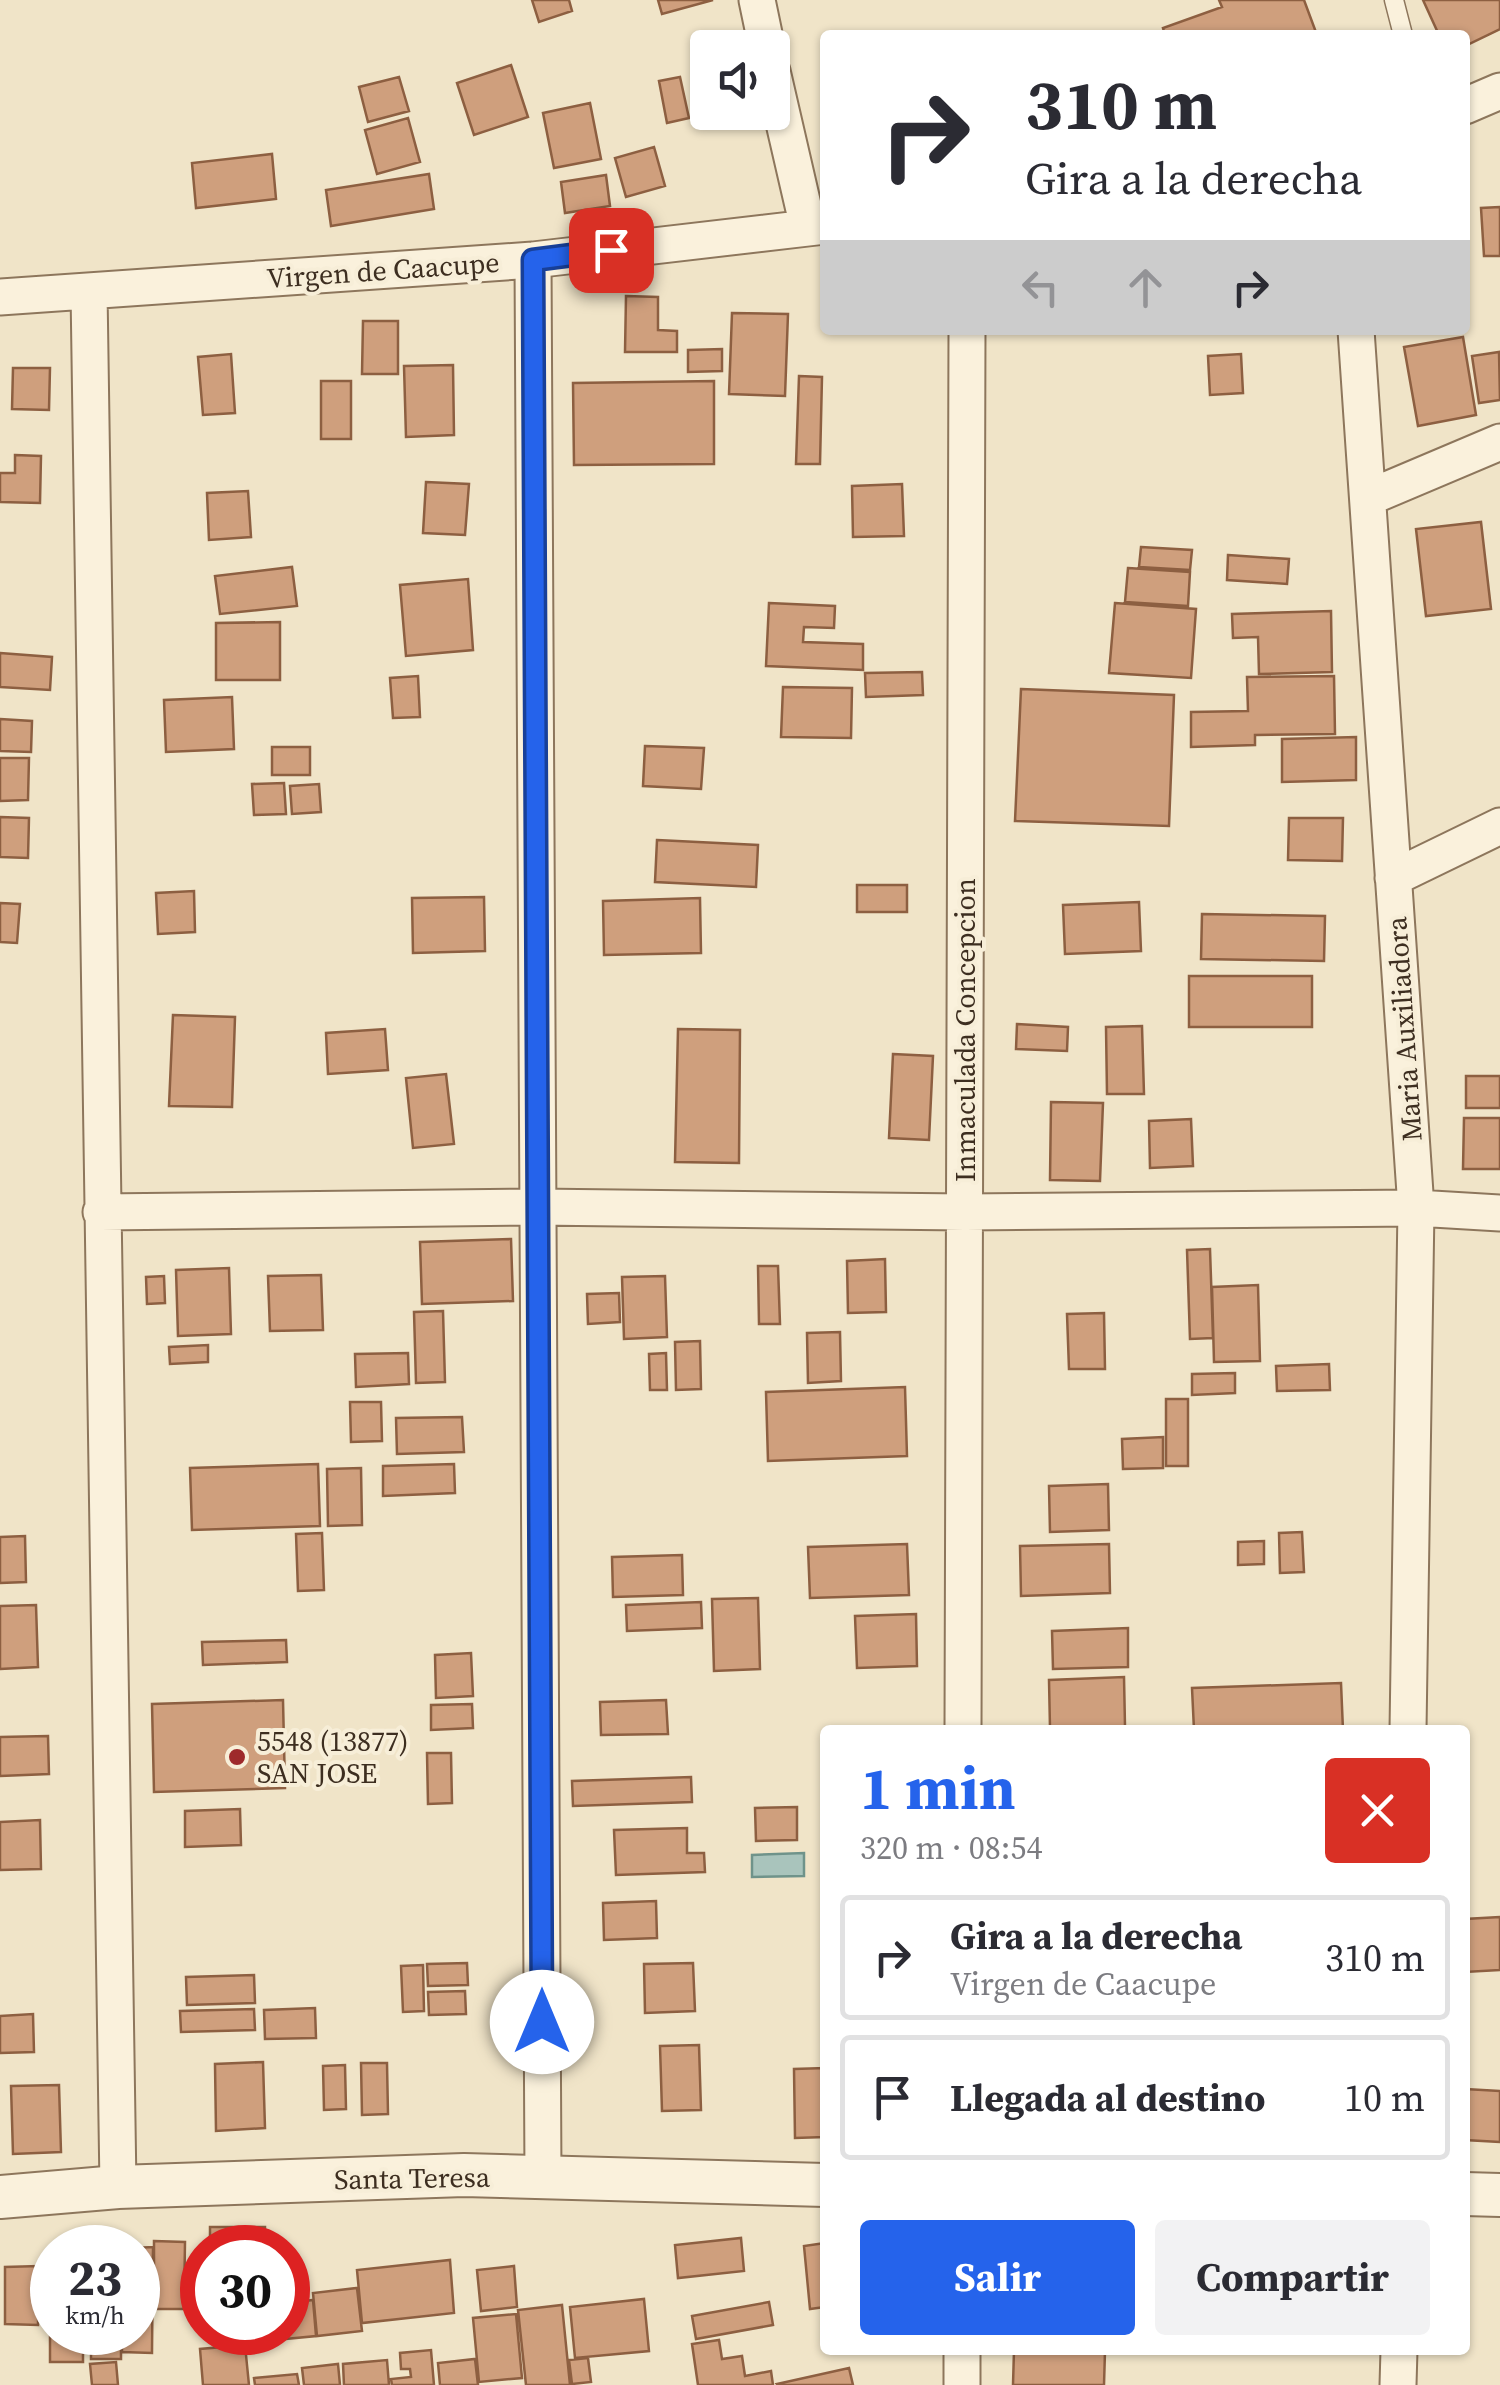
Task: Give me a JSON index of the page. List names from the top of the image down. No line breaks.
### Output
{"streets":{"street":["Virgen de Caacupe","Maria Auxiliadora","Inmaculada Concepcion","Santa Teresa"]},"places":["5548 (13877) SAN JOSE"],"page":{"turn":["310 m","Gira a la derecha"],"heading":["1 min","320 m · 08:54"],"list":[{"name":"Gira a la derecha","note":"Virgen de Caacupe","value":"310 m"},{"name":"Llegada al destino","value":"10 m"}],"buttons":["Salir","Compartir"],"speed":"23 km/h","limit":"30"}}
